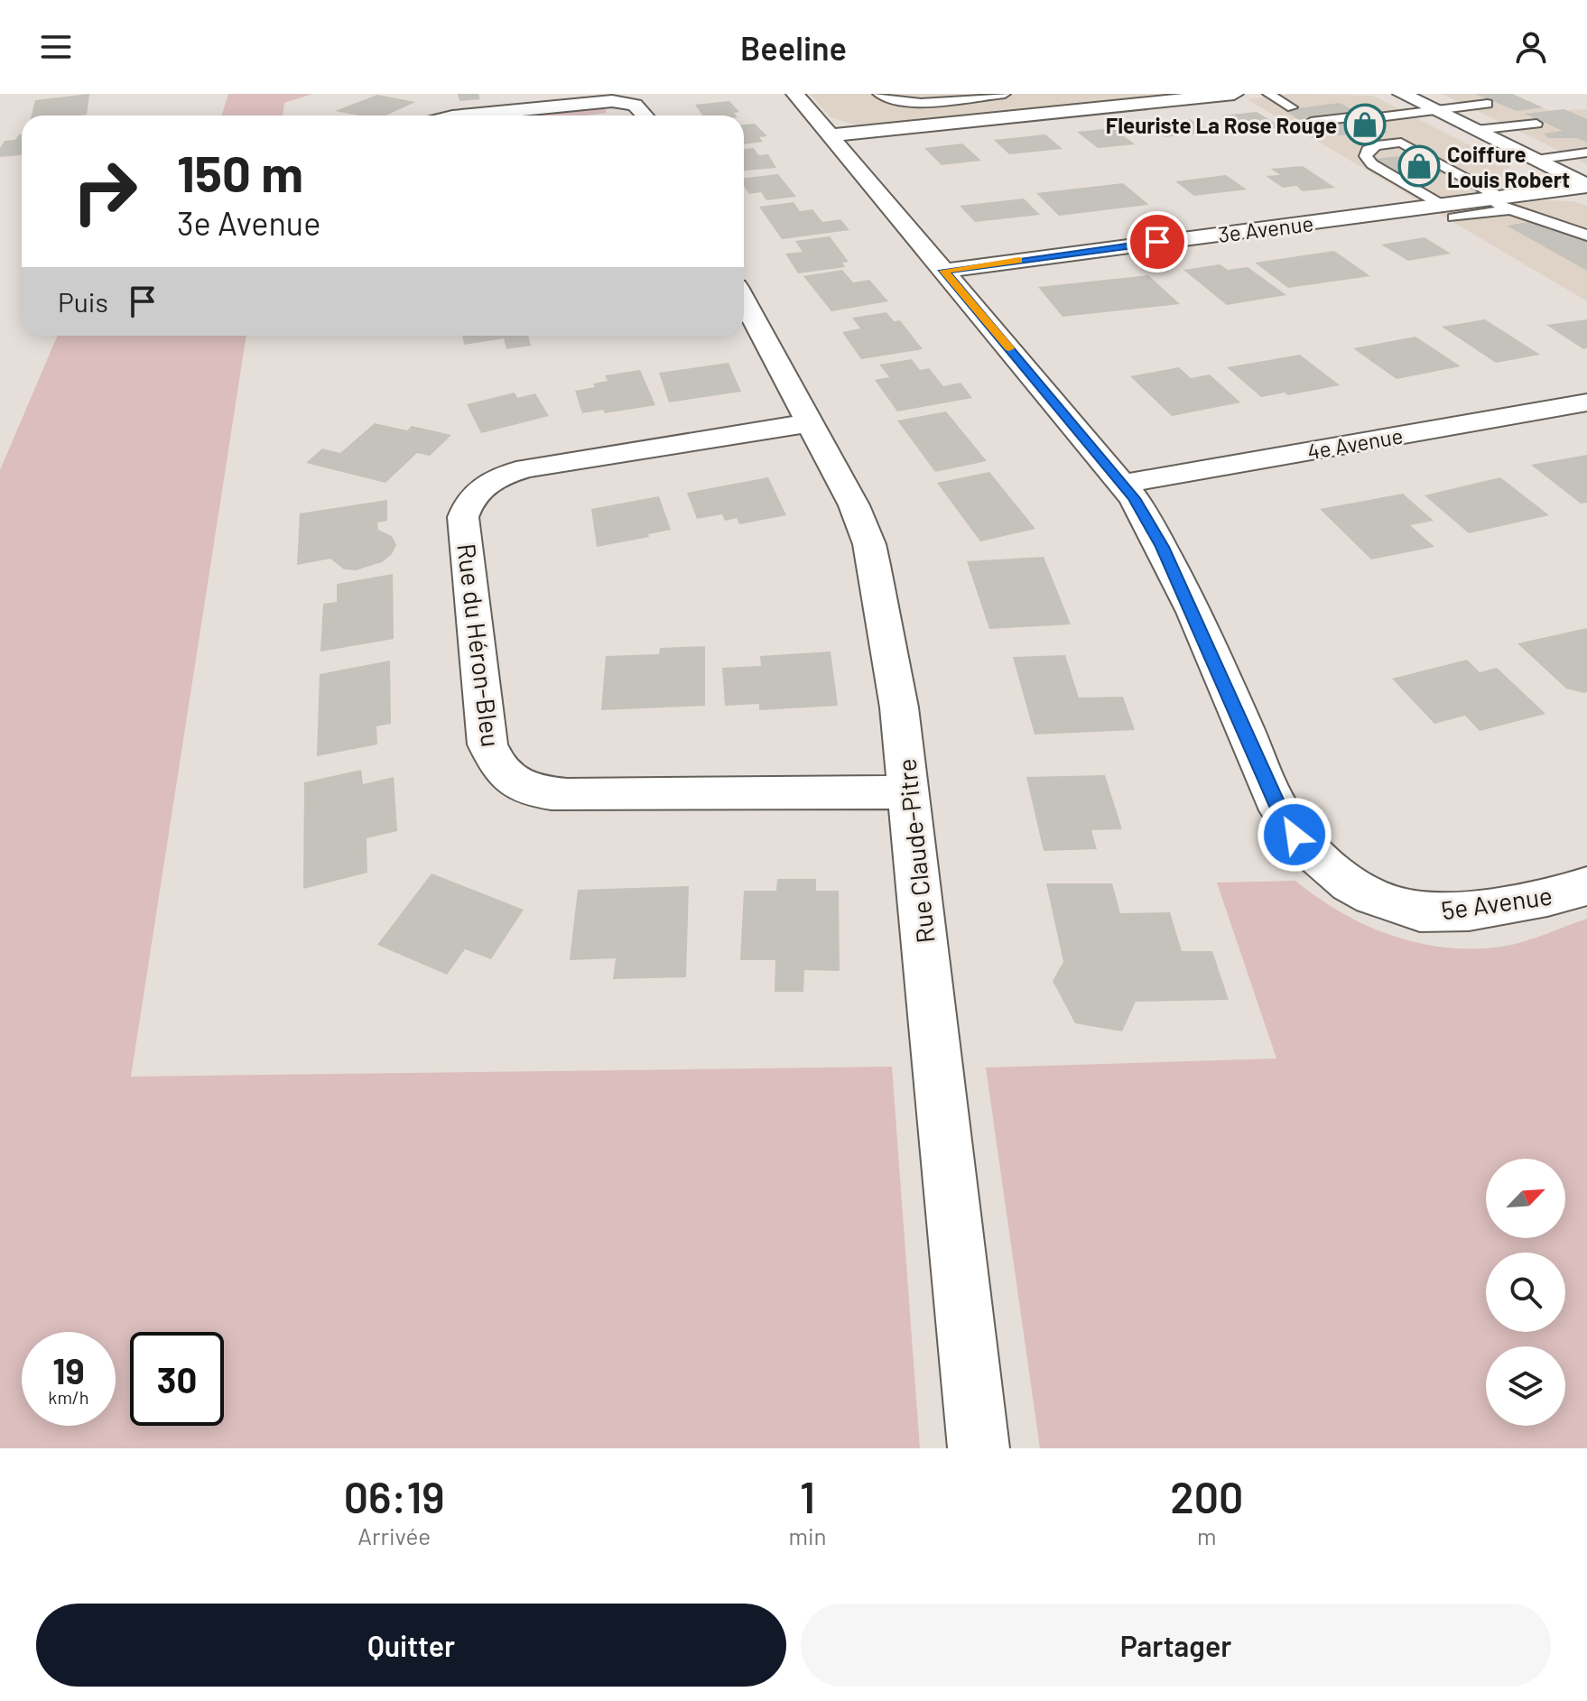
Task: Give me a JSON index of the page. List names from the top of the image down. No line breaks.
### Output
{"streets":{"street":["3e Avenue","4e Avenue","Rue du Héron-Bleu","Rue Claude-Pitre","5e Avenue"]},"crossings":[["3e Avenue","5e Avenue"],["4e Avenue","5e Avenue"],["Rue du Héron-Bleu","Rue Claude-Pitre"]],"places":{"shop":["Fleuriste La Rose Rouge","Coiffure Louis Robert"]},"north":"top right","page":{"header":"Beeline","turn":["150 m","3e Avenue"],"then":"Puis","speed":"19 km/h","limit":"30","eta":["06:19","Arrivée","1","min","200","m"],"buttons":["Quitter","Partager"]}}
